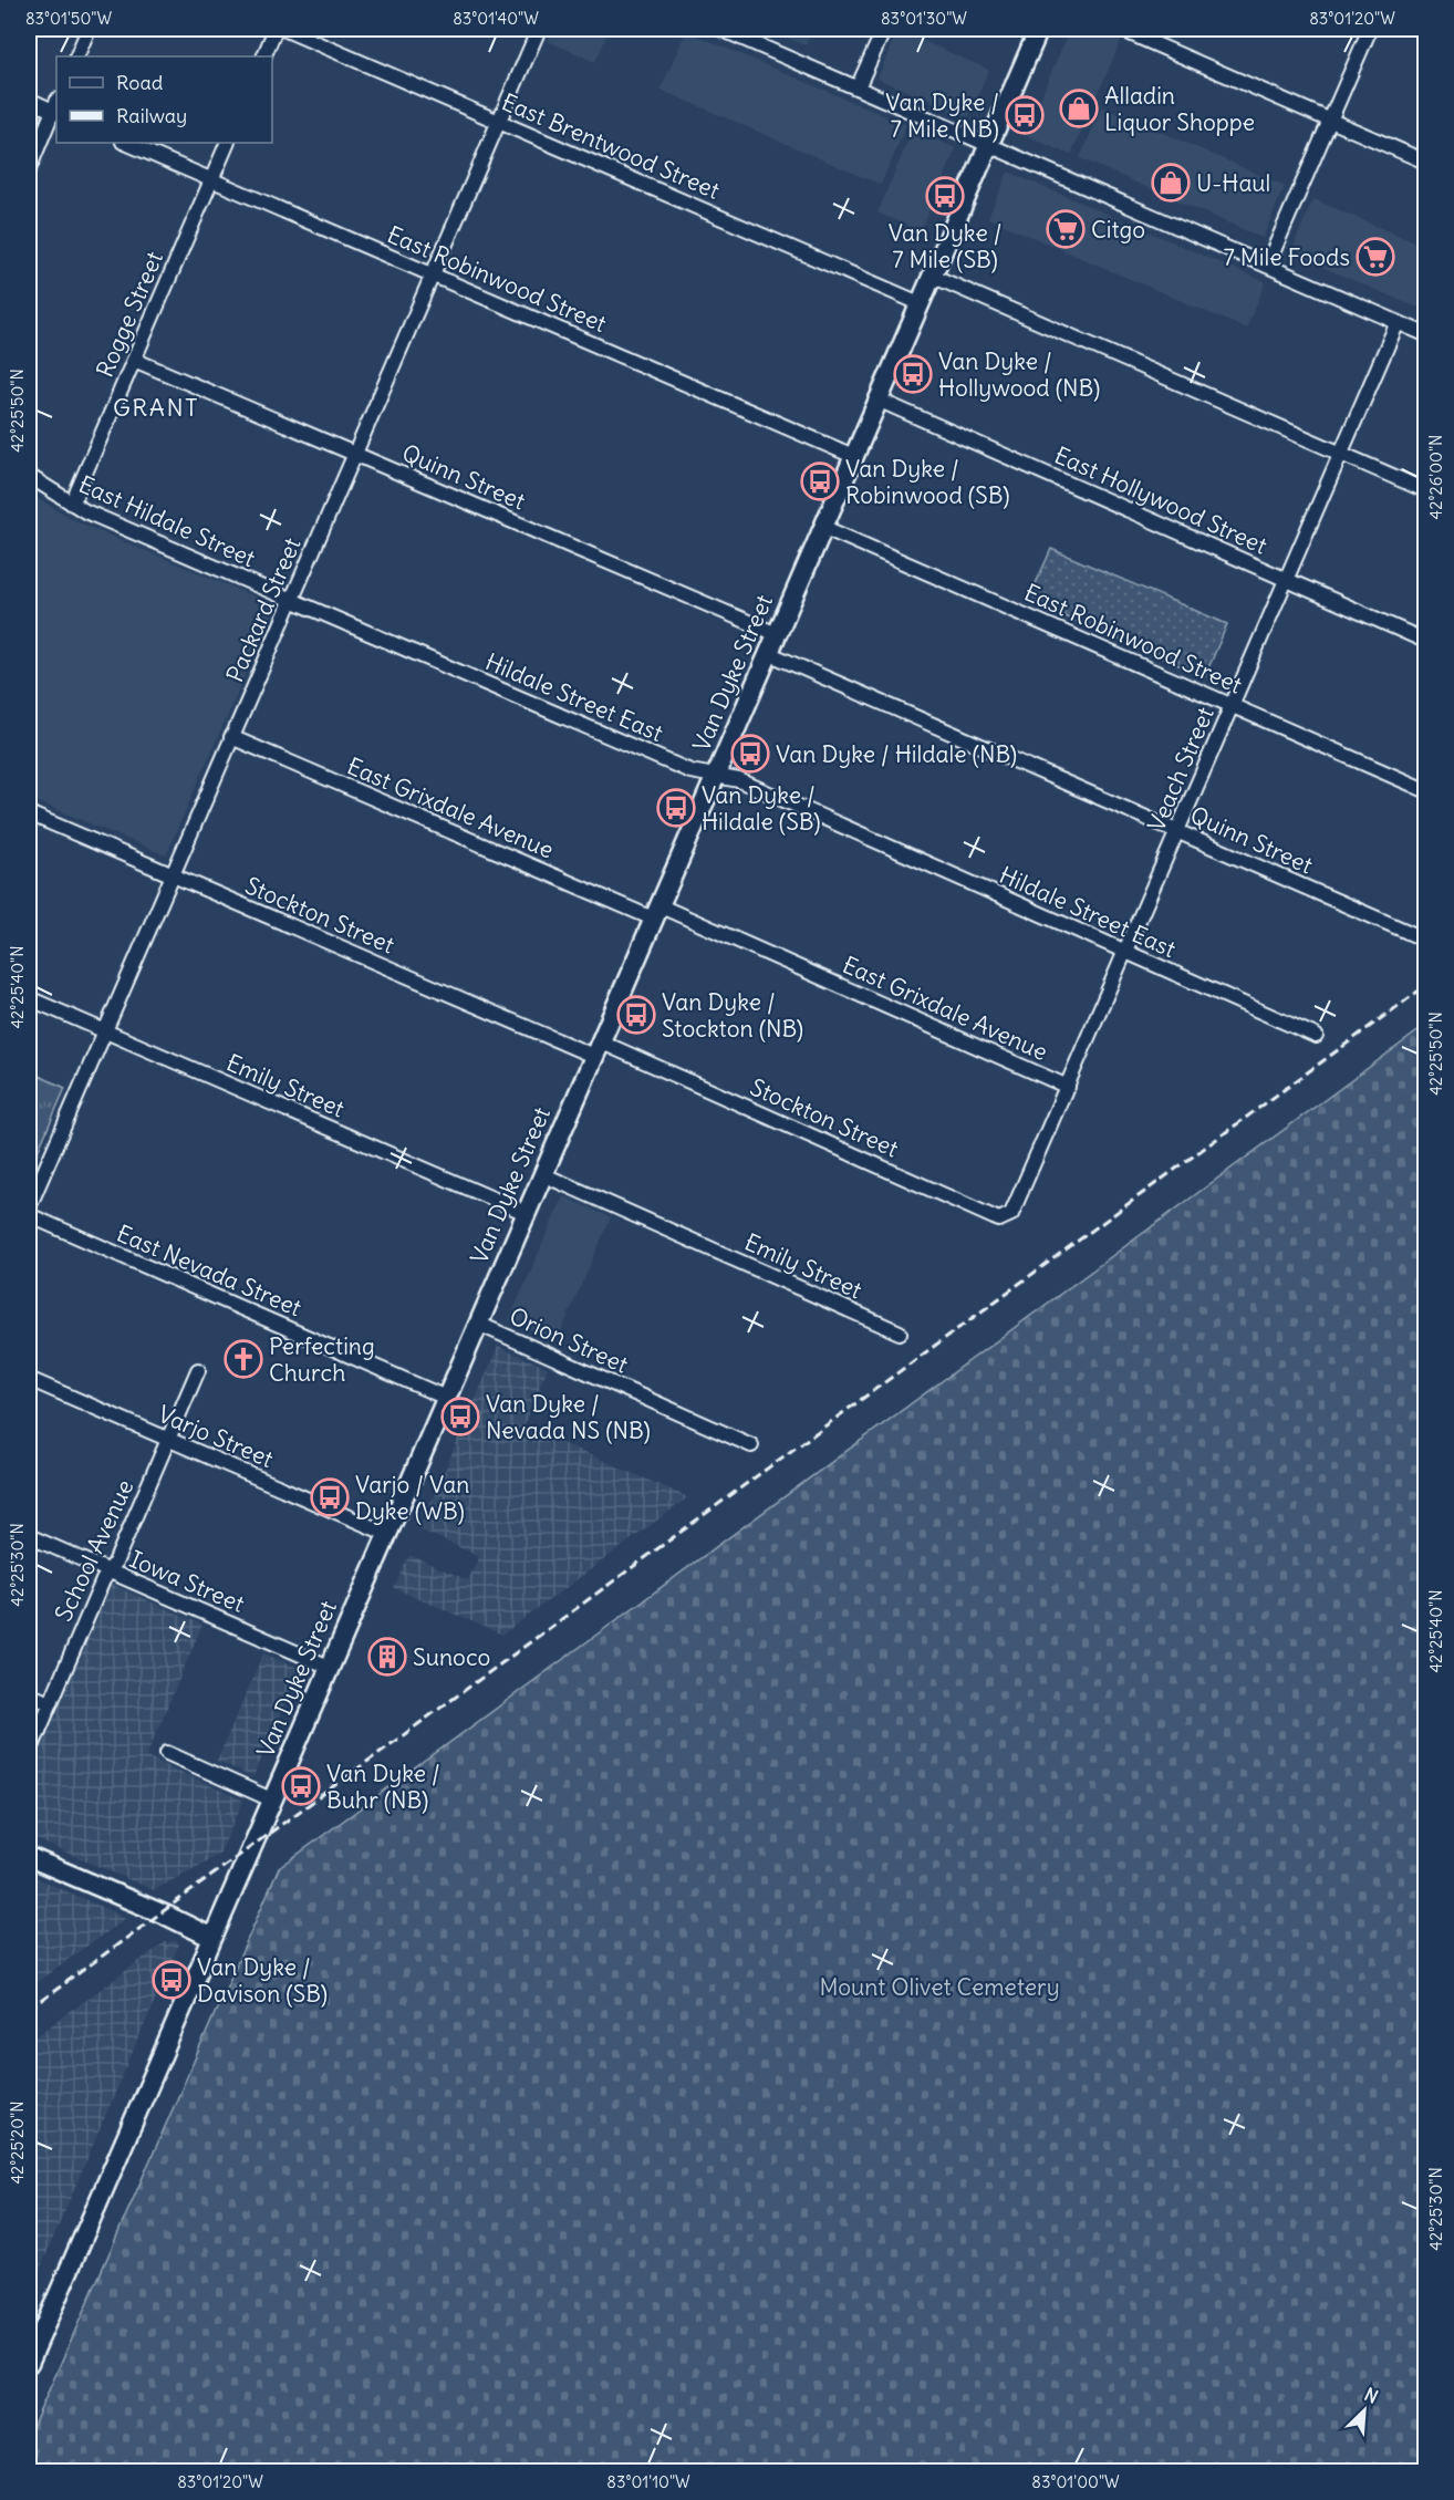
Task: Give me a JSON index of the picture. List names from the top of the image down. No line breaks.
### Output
{"streets":{"main road":["Van Dyke Street"],"street":["East Brentwood Street","East Robinwood Street","Rogge Street","Quinn Street","East Hollywood Street","East Hildale Street","Packard Street","Hildale Street East","Veach Street","East Grixdale Avenue","Stockton Street","Emily Street","East Nevada Street","Orion Street","Varjo Street","School Avenue","Iowa Street"]},"crossings":[["East Brentwood Street","Packard Street"],["East Brentwood Street","Van Dyke Street"],["East Robinwood Street","Rogge Street"],["East Robinwood Street","Packard Street"],["East Robinwood Street","Van Dyke Street"],["East Robinwood Street","Veach Street"],["Rogge Street","Quinn Street"],["Rogge Street","East Hildale Street"],["Quinn Street","Packard Street"],["Quinn Street","Van Dyke Street"],["Quinn Street","Veach Street"],["East Hollywood Street","Van Dyke Street"],["East Hollywood Street","Veach Street"],["East Hildale Street","Packard Street"],["East Hildale Street","Hildale Street East"],["Packard Street","Hildale Street East"],["Packard Street","East Grixdale Avenue"],["Packard Street","Stockton Street"],["Packard Street","Emily Street"],["Van Dyke Street","Hildale Street East"],["Van Dyke Street","East Grixdale Avenue"],["Van Dyke Street","Stockton Street"],["Van Dyke Street","Emily Street"],["Van Dyke Street","East Nevada Street"],["Van Dyke Street","Orion Street"],["Van Dyke Street","Varjo Street"],["Van Dyke Street","Iowa Street"],["Hildale Street East","Veach Street"],["Veach Street","East Grixdale Avenue"],["Veach Street","Stockton Street"],["Varjo Street","School Avenue"],["School Avenue","Iowa Street"]],"districts":["GRANT"],"parks":["Mount Olivet Cemetery"],"places":{"shop":["Alladin Liquor Shoppe","U-Haul"],"bus stop":["Van Dyke / 7 Mile (NB)","Van Dyke / 7 Mile (SB)","Van Dyke / Hollywood (NB)","Van Dyke / Robinwood (SB)","Van Dyke / Hildale (NB)","Van Dyke / Hildale (SB)","Van Dyke / Stockton (NB)","Van Dyke / Nevada NS (NB)","Varjo / Van Dyke (WB)","Van Dyke / Buhr (NB)","Van Dyke / Davison (SB)"],"supermarket":["Citgo","7 Mile Foods"],"church":["Perfecting Church"],"building":["Sunoco"]},"legend":["Road","Railway"],"north":"top right","coordinates":["83°01'50\"W","83°01'40\"W","83°01'30\"W","83°01'20\"W","42°25'50\"N","42°26'00\"N","42°25'40\"N","42°25'30\"N","42°25'20\"N","83°01'10\"W","83°01'00\"W"]}
